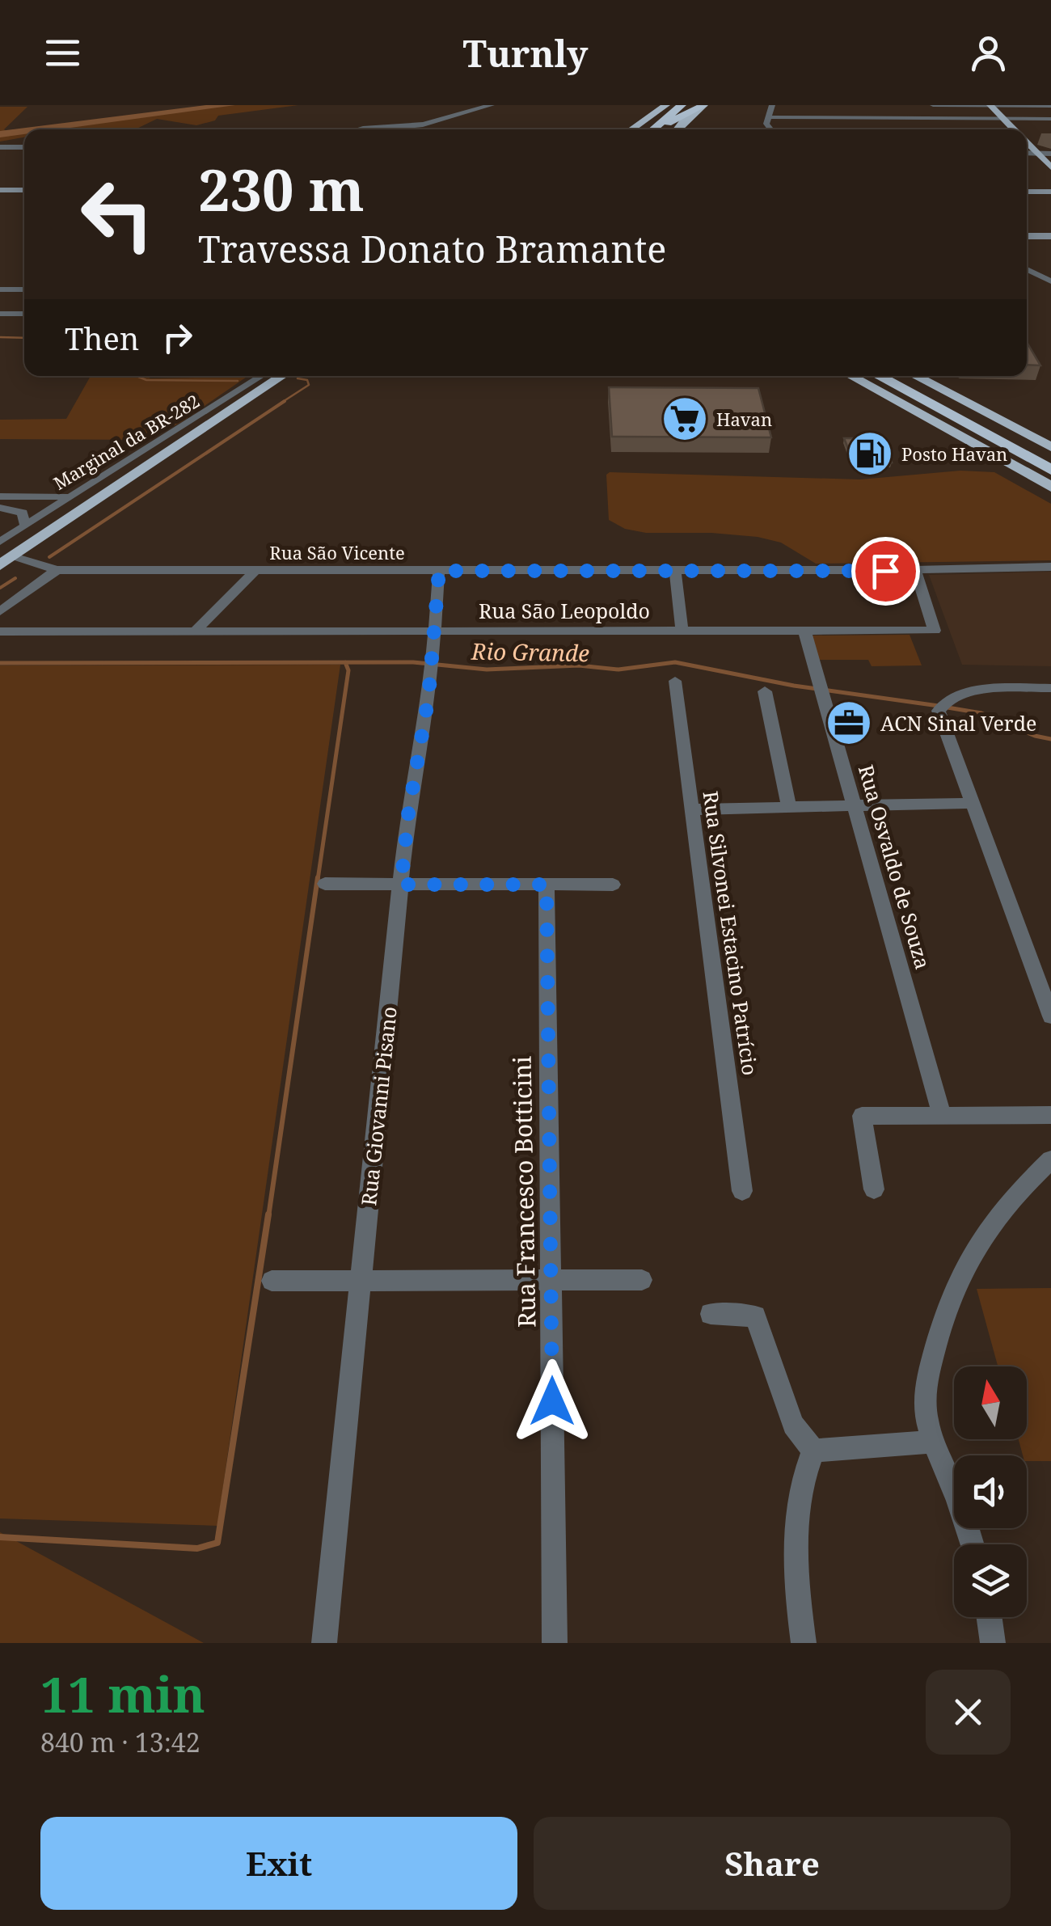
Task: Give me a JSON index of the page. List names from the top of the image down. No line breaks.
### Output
{"streets":{"street":["Marginal da BR-282","Rua São Vicente","Rua São Leopoldo","Rua Osvaldo de Souza","Rua Silvonei Estacino Patrício","Rua Giovanni Pisano","Rua Francesco Botticini"]},"crossings":[["Rua São Vicente","Rua São Leopoldo"],["Rua São Vicente","Rua Giovanni Pisano"],["Rua São Leopoldo","Rua Osvaldo de Souza"],["Rua São Leopoldo","Rua Giovanni Pisano"]],"water":["Rio Grande"],"places":{"supermarket":["Havan"],"fuel station":["Posto Havan"],"office":["ACN Sinal Verde"]},"north":"top","page":{"header":"Turnly","turn":["230 m","Travessa Donato Bramante"],"then":"Then","heading":["11 min","840 m · 13:42"],"buttons":["Exit","Share"]}}
